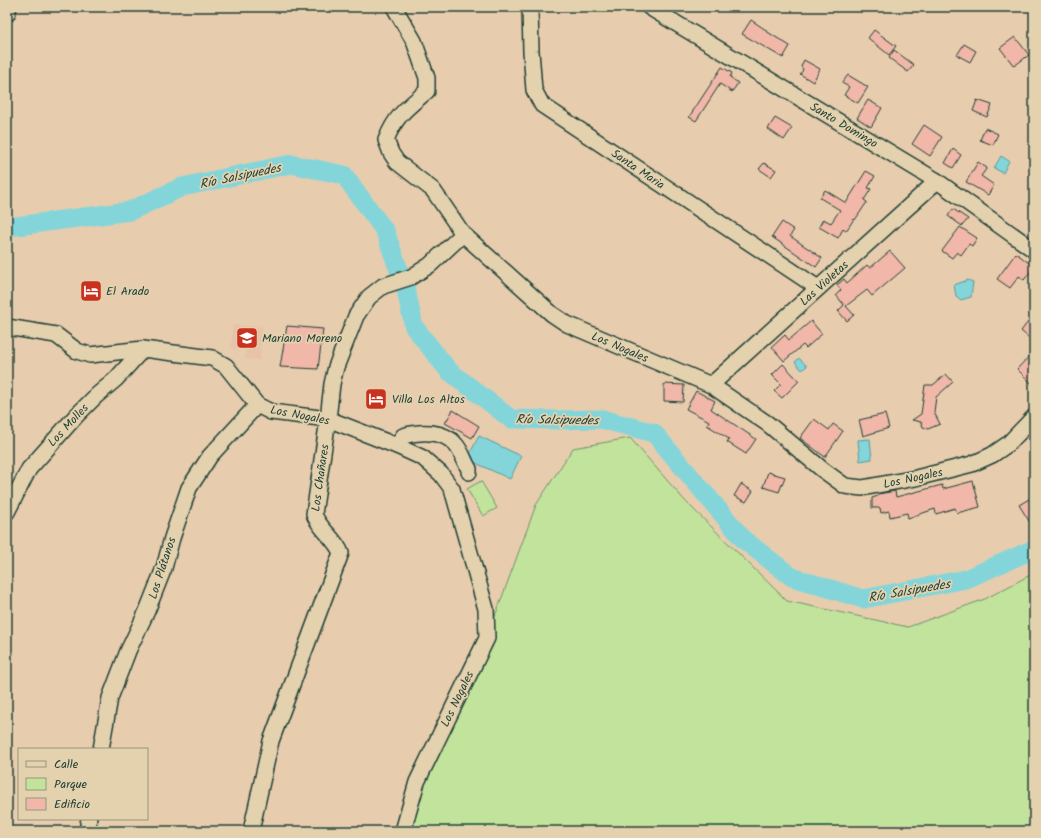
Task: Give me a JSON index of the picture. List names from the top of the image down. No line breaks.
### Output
{"streets":{"street":["Santo Domingo","Santa Maria","Las Violetas","Los Nogales","Los Molles","Los Chañares","Los Plátanos"]},"crossings":[["Santo Domingo","Las Violetas"],["Santa Maria","Las Violetas"],["Las Violetas","Los Nogales"],["Los Nogales","Los Molles"],["Los Nogales","Los Chañares"],["Los Nogales","Los Plátanos"]],"water":["Río Salsipuedes"],"places":{"hotel":["El Arado","Villa Los Altos"],"school or university":["Mariano Moreno"]},"legend":["Calle","Parque","Edificio"]}
